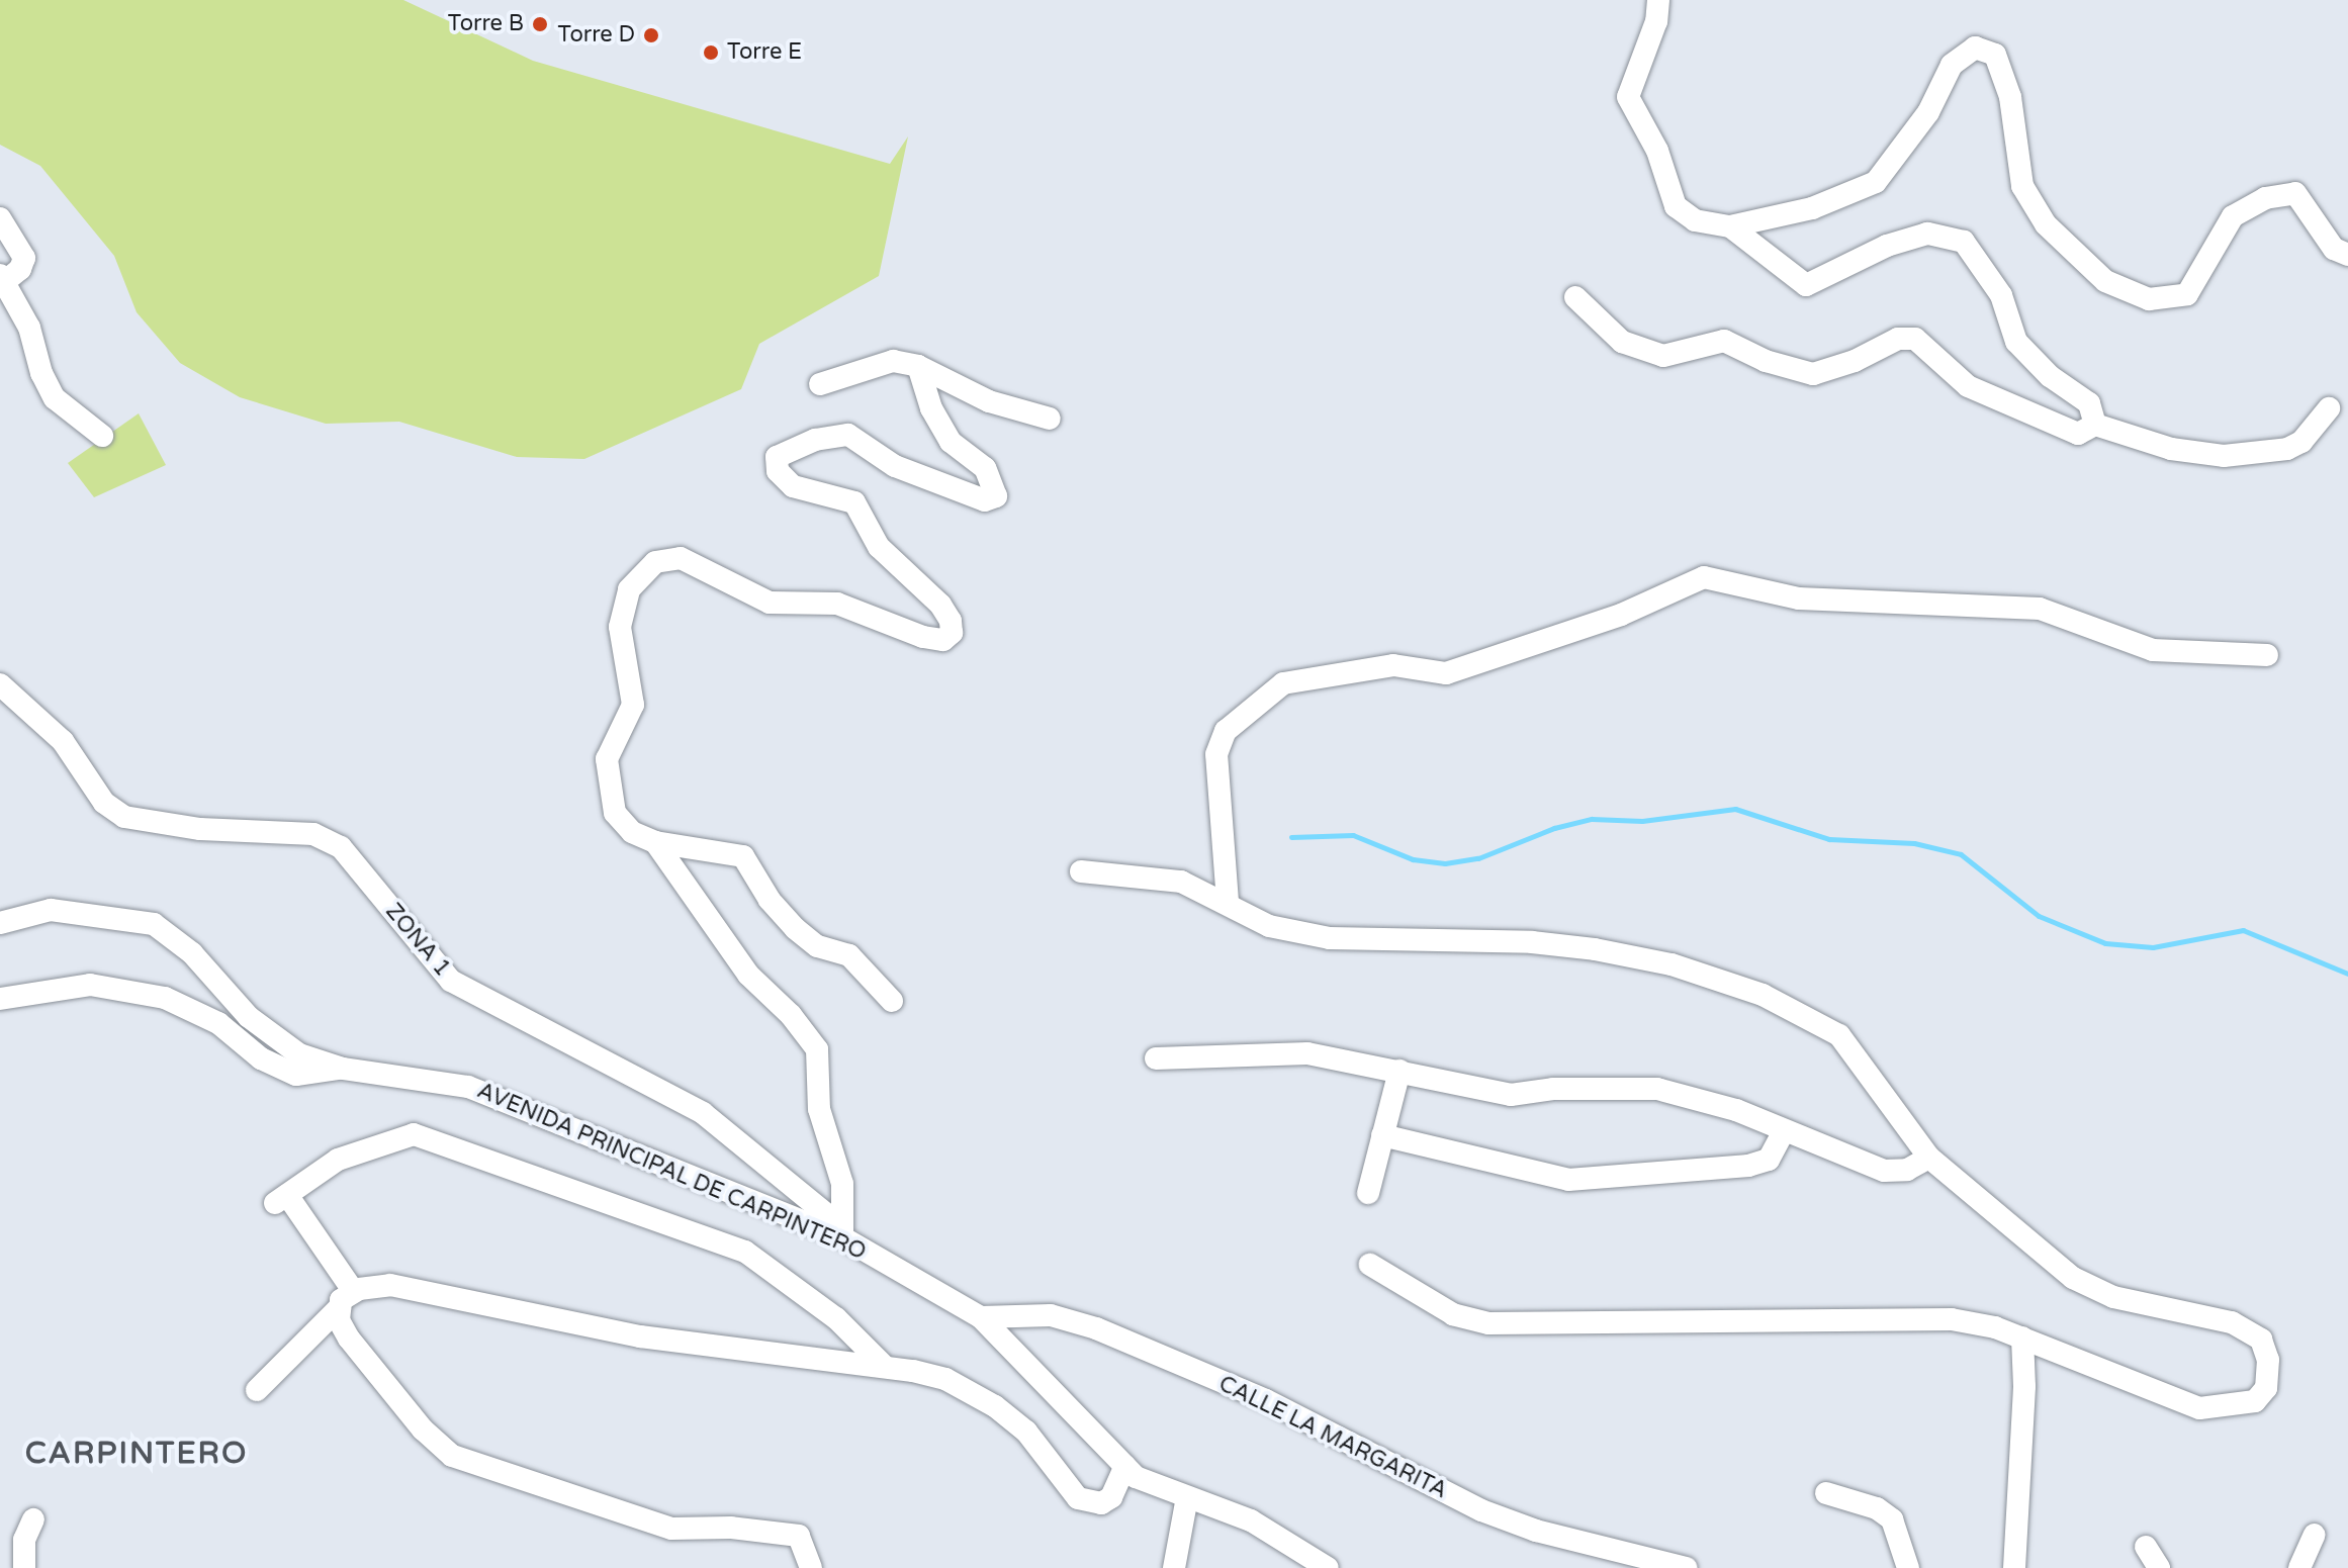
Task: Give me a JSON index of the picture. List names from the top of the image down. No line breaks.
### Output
{"streets":{"street":["ZONA 1","AVENIDA PRINCIPAL DE CARPINTERO","CALLE LA MARGARITA"]},"crossings":[["ZONA 1","AVENIDA PRINCIPAL DE CARPINTERO"],["AVENIDA PRINCIPAL DE CARPINTERO","CALLE LA MARGARITA"]],"districts":["CARPINTERO"],"places":["Torre B","Torre D","Torre E"]}
